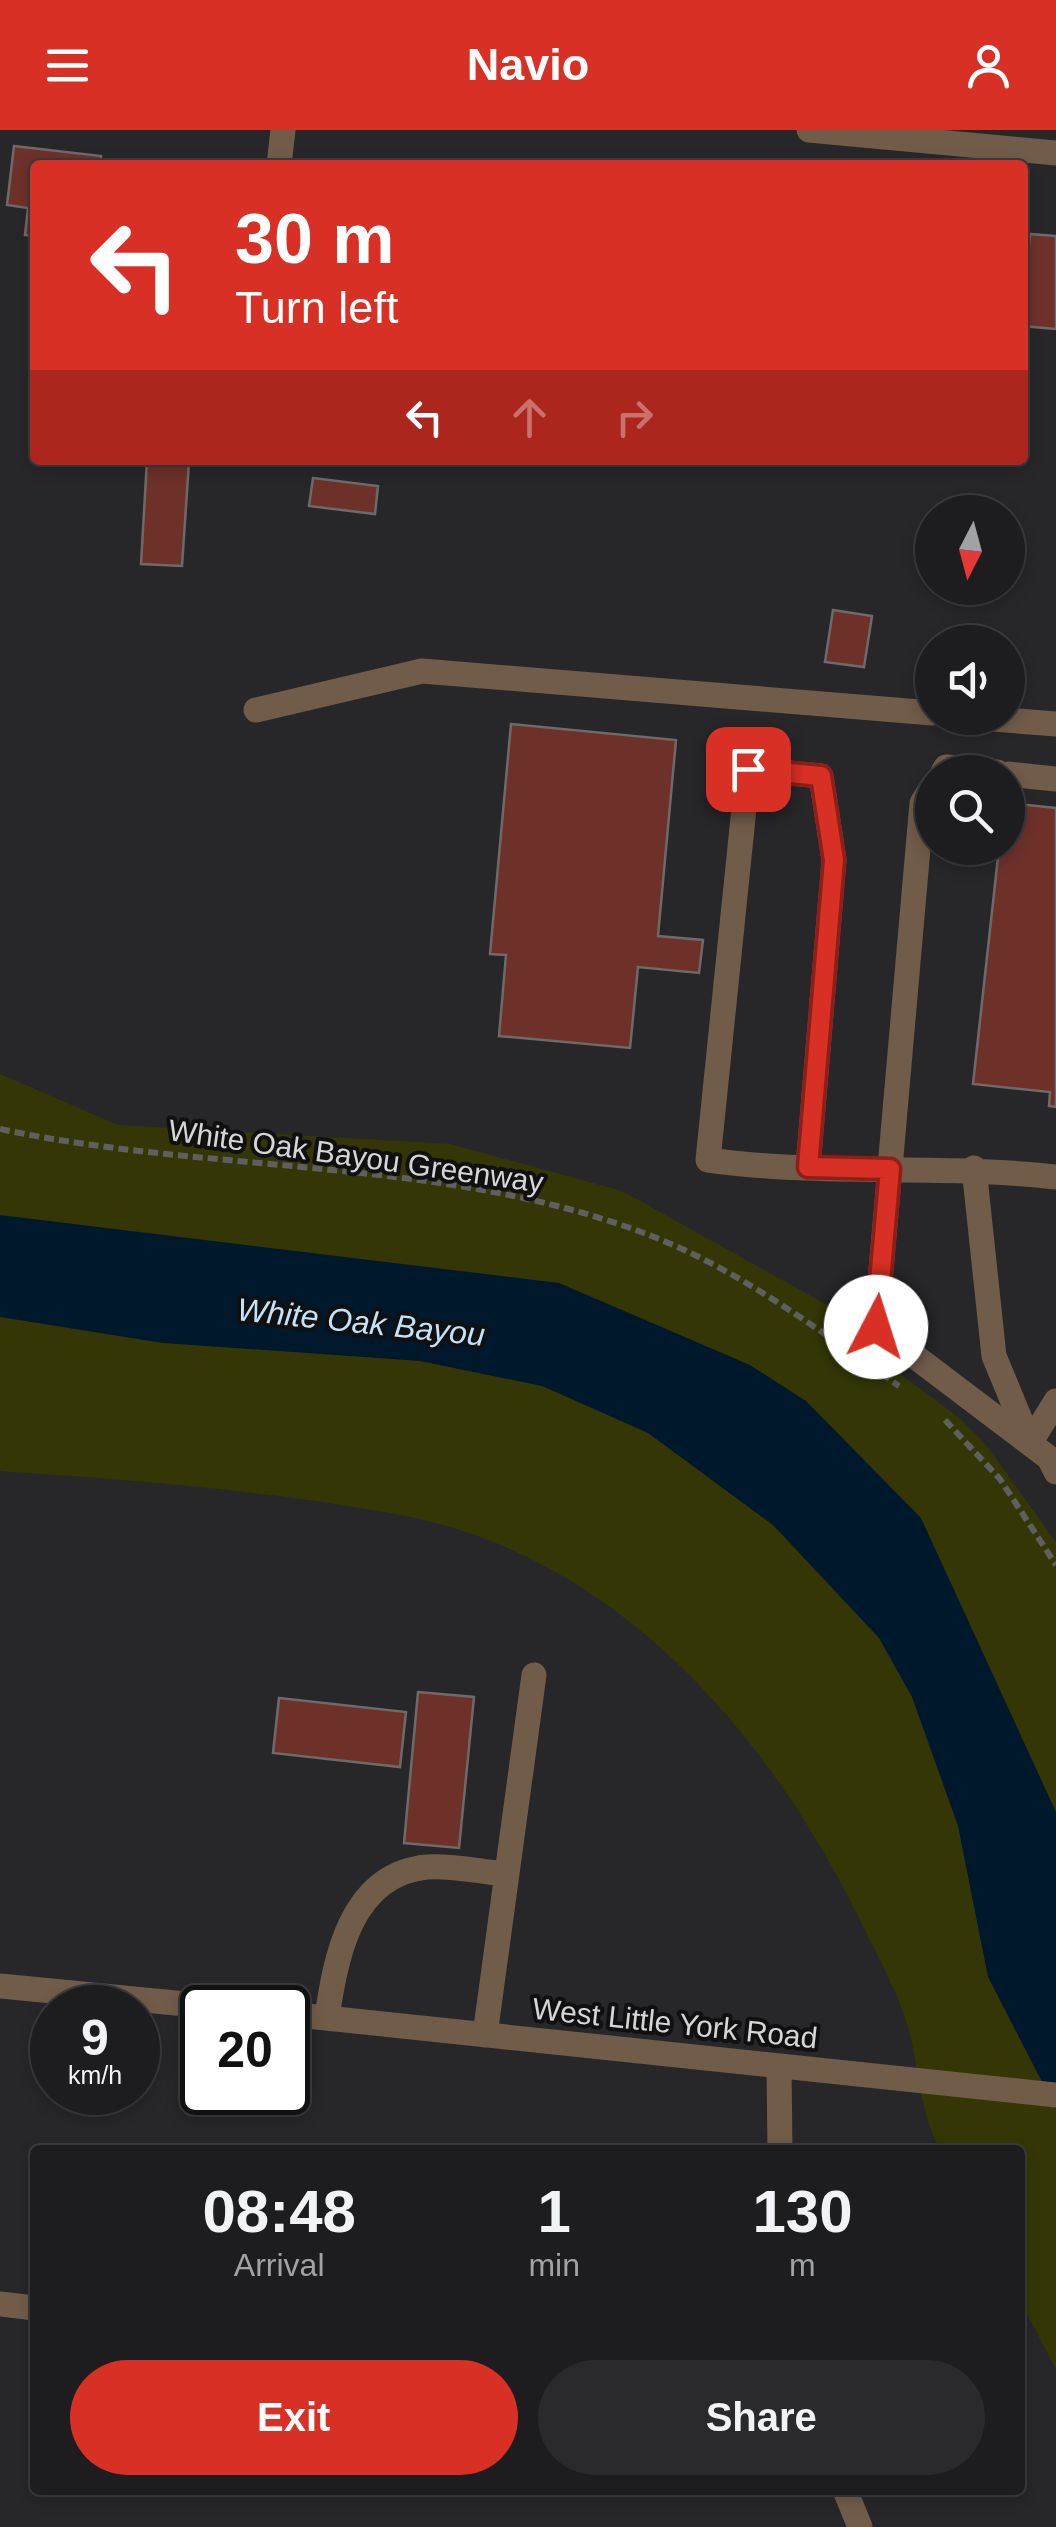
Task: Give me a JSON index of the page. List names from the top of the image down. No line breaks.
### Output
{"streets":{"street":["West Little York Road"],"path":["White Oak Bayou Greenway"]},"water":["White Oak Bayou"],"north":"bottom","page":{"header":"Navio","turn":["30 m","Turn left"],"speed":"9 km/h","limit":"20","eta":["08:48","Arrival","1","min","130","m"],"buttons":["Exit","Share"]}}
